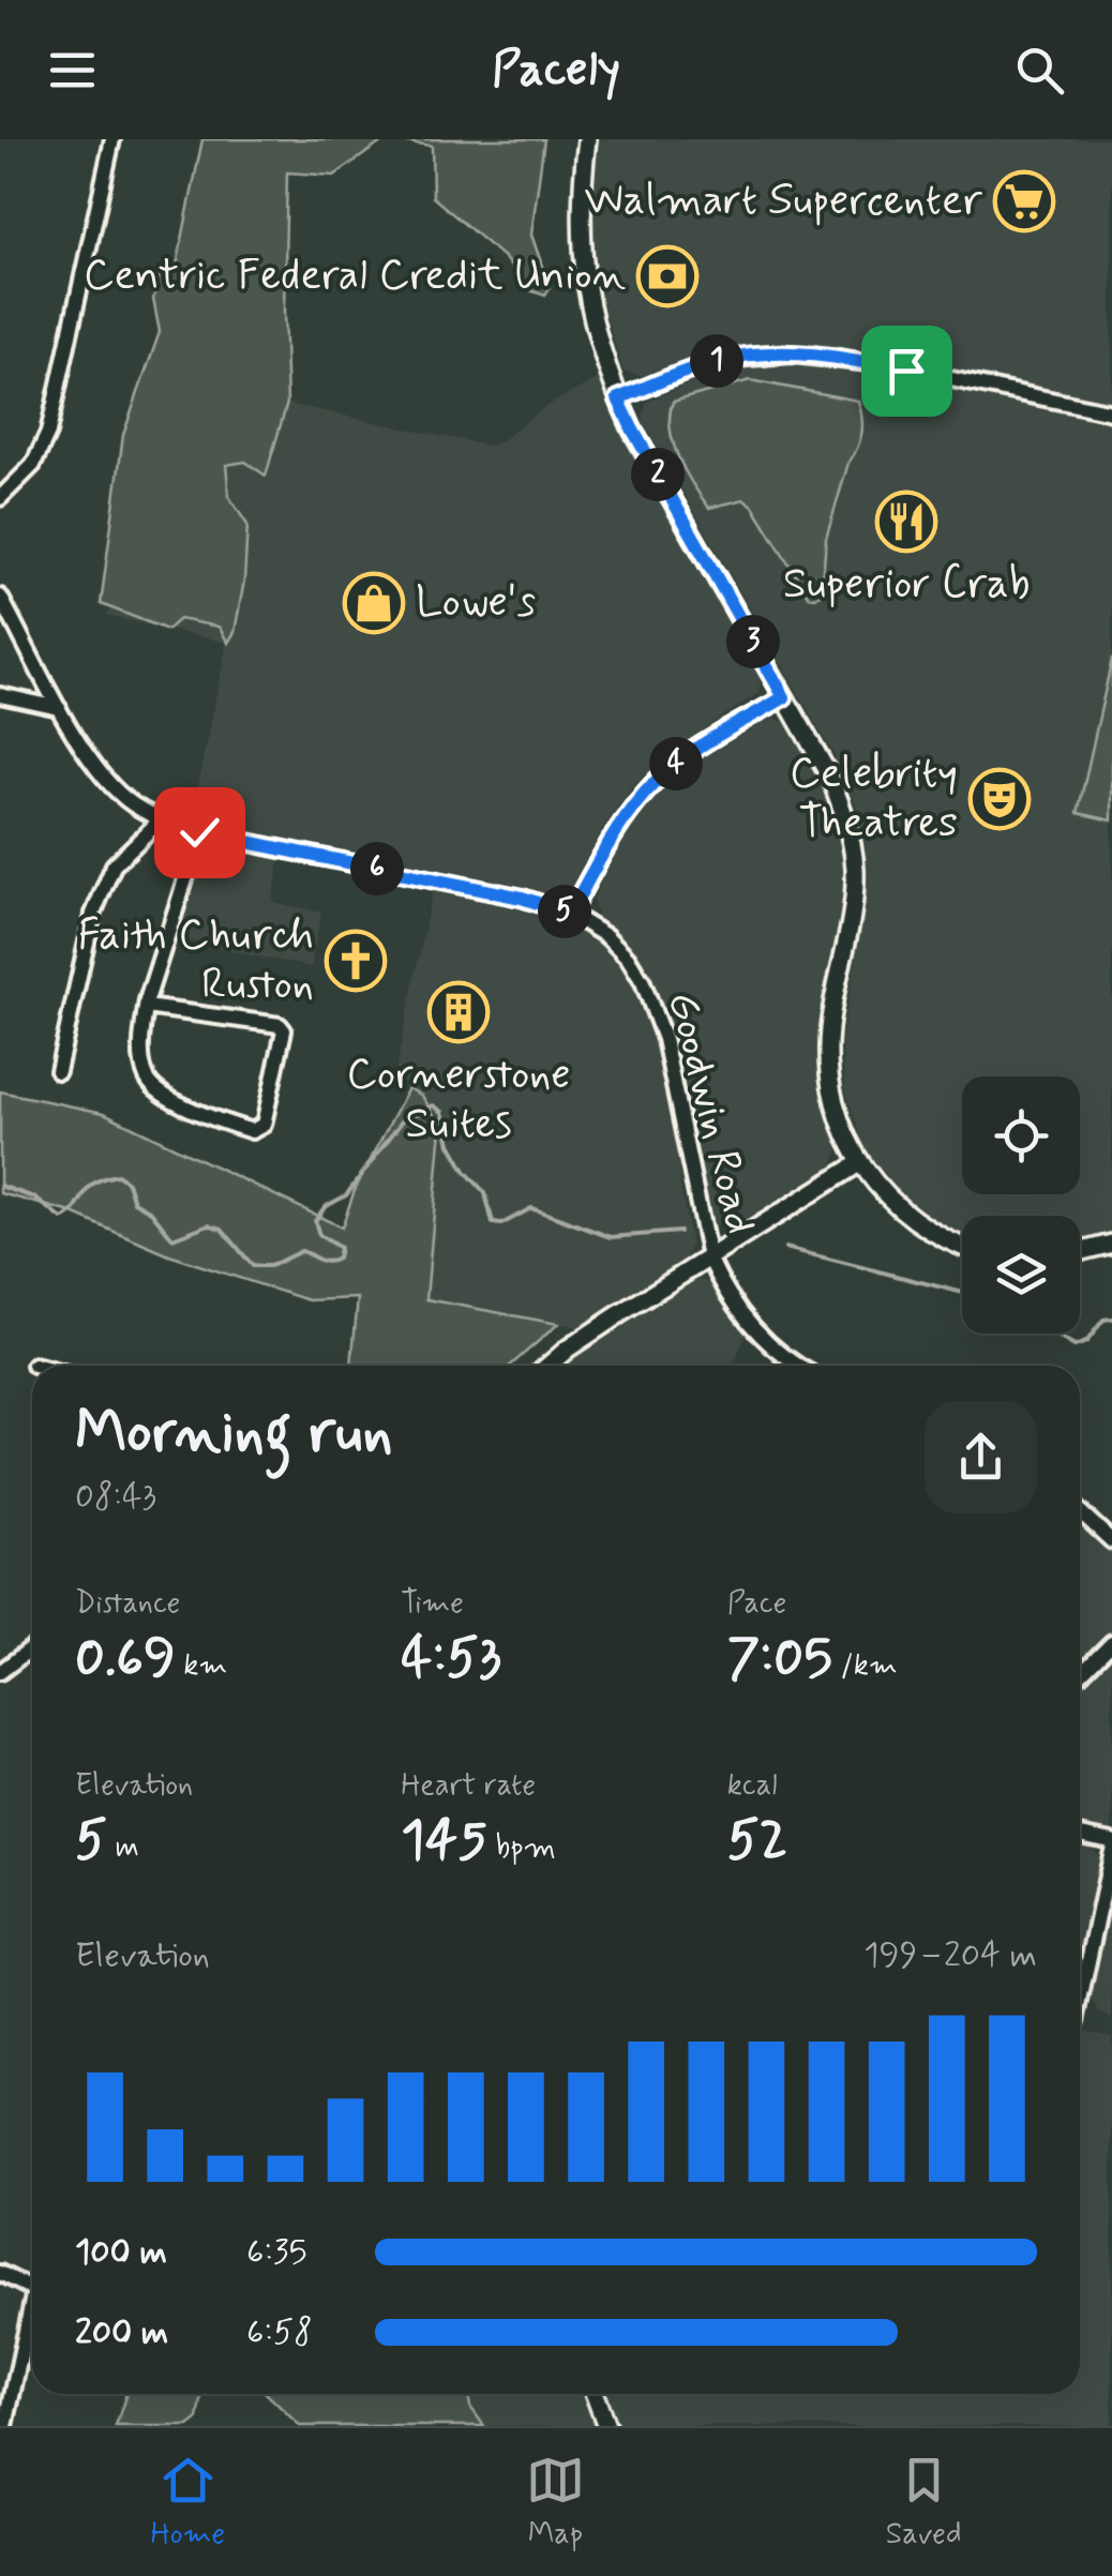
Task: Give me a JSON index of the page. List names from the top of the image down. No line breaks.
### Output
{"streets":{"street":["Goodwin Road"]},"places":{"supermarket":["Walmart Supercenter"],"bank":["Centric Federal Credit Union"],"restaurant":["Superior Crab"],"shop":["Lowe's"],"theatre":["Celebrity Theatres"],"church":["Faith Church Ruston"],"building":["Cornerstone Suites"]},"page":{"header":"Pacely","pins":["1","2","3","4","6","5"],"heading":["Morning run","08:43"],"stats":[["Distance","0.69 km"],["Time","4:53"],["Pace","7:05 /km"],["Elevation","5 m"],["Heart rate","145 bpm"],["kcal","52"]],"chart":["Elevation","199–204 m"],"list":[{"name":"100 m","note":"6:35"},{"name":"200 m","note":"6:58"}],"tabs":["Home","Map","Saved"]}}
